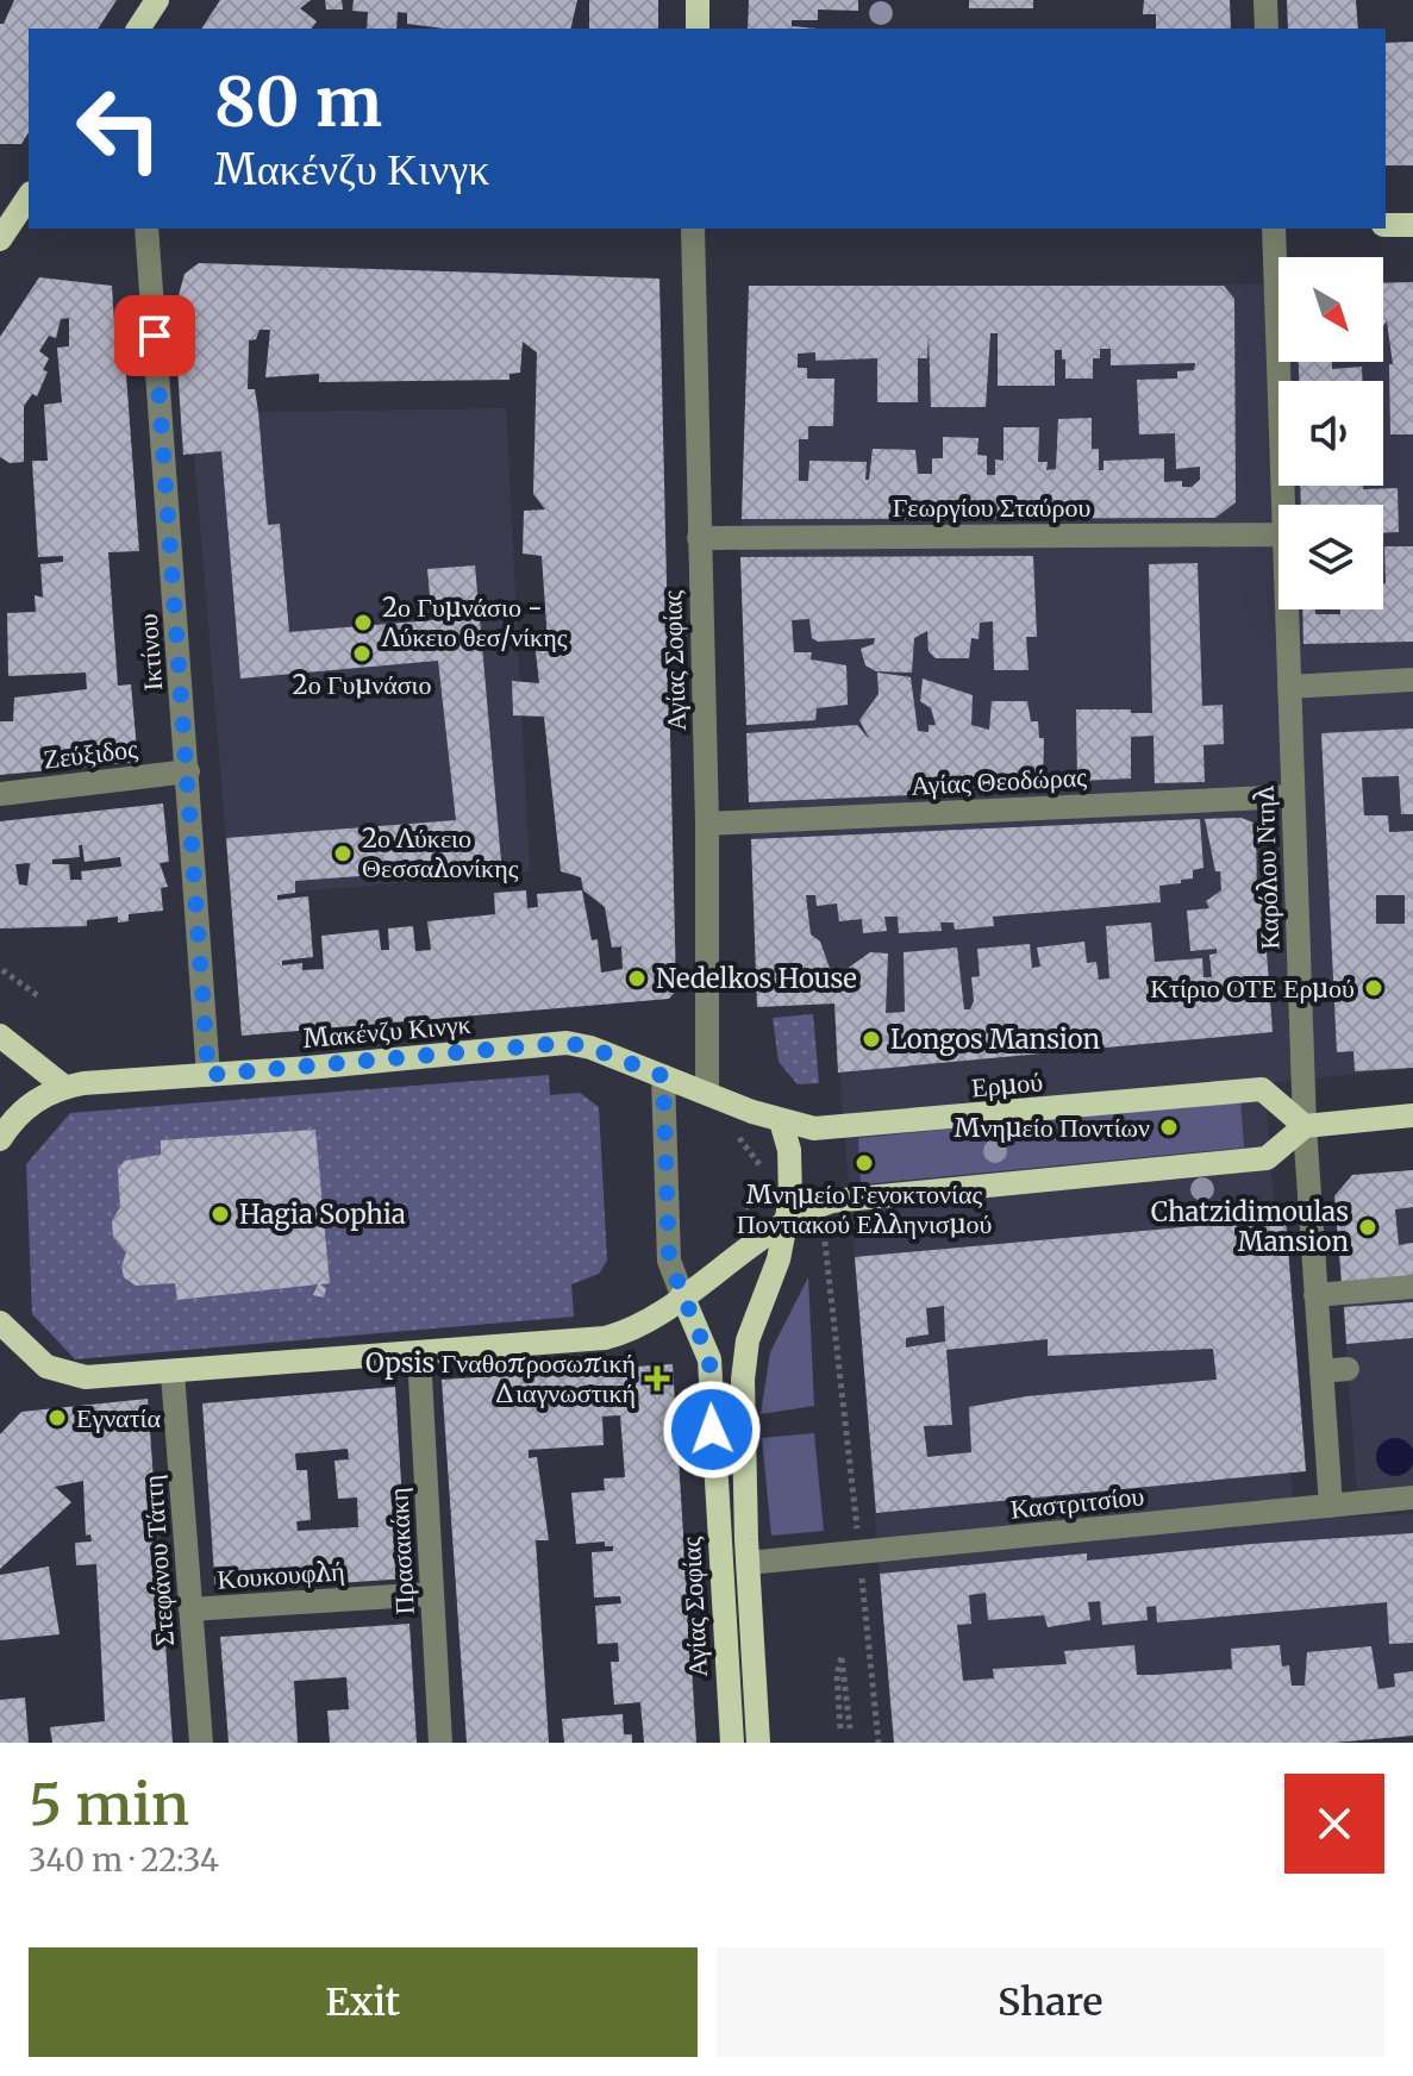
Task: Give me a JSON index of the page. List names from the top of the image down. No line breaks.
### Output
{"streets":{"main road":["Αγίας Σοφίας","Μακένζυ Κινγκ","Ερμού"],"street":["Γεωργίου Σταύρου","Ικτίνου","Ζεύξιδος","Αγίας Θεοδώρας","Καρόλου Ντηλ","Καστριτσίου","Πρασακάκη","Στεφάνου Τάττη","Κουκουφλή"]},"crossings":[["Γεωργίου Σταύρου","Αγίας Σοφίας"],["Ικτίνου","Ζεύξιδος"],["Ικτίνου","Μακένζυ Κινγκ"],["Αγίας Σοφίας","Αγίας Θεοδώρας"],["Αγίας Σοφίας","Μακένζυ Κινγκ"],["Αγίας Σοφίας","Ερμού"],["Αγίας Θεοδώρας","Καρόλου Ντηλ"],["Καρόλου Ντηλ","Ερμού"],["Καρόλου Ντηλ","Καστριτσίου"],["Μακένζυ Κινγκ","Ερμού"],["Πρασακάκη","Κουκουφλή"],["Στεφάνου Τάττη","Κουκουφλή"]],"places":{"other":["2ο Γυμνάσιο - Λύκειο θεσ/νίκης","2ο Γυμνάσιο","2ο Λύκειο Θεσσαλονίκης","Nedelkos House","Κτίριο ΟΤΕ Ερμού","Longos Mansion","Μνημείο Ποντίων","Μνημείο Γενοκτονίας Ποντιακού Ελληνισμού","Hagia Sophia","Chatzidimoulas Mansion","Εγνατία"],"health":["Opsis Γναθοπροσωπική Διαγνωστική"]},"north":"bottom right","page":{"turn":["80 m","Μακένζυ Κινγκ"],"heading":["5 min","340 m · 22:34"],"buttons":["Exit","Share"]}}
